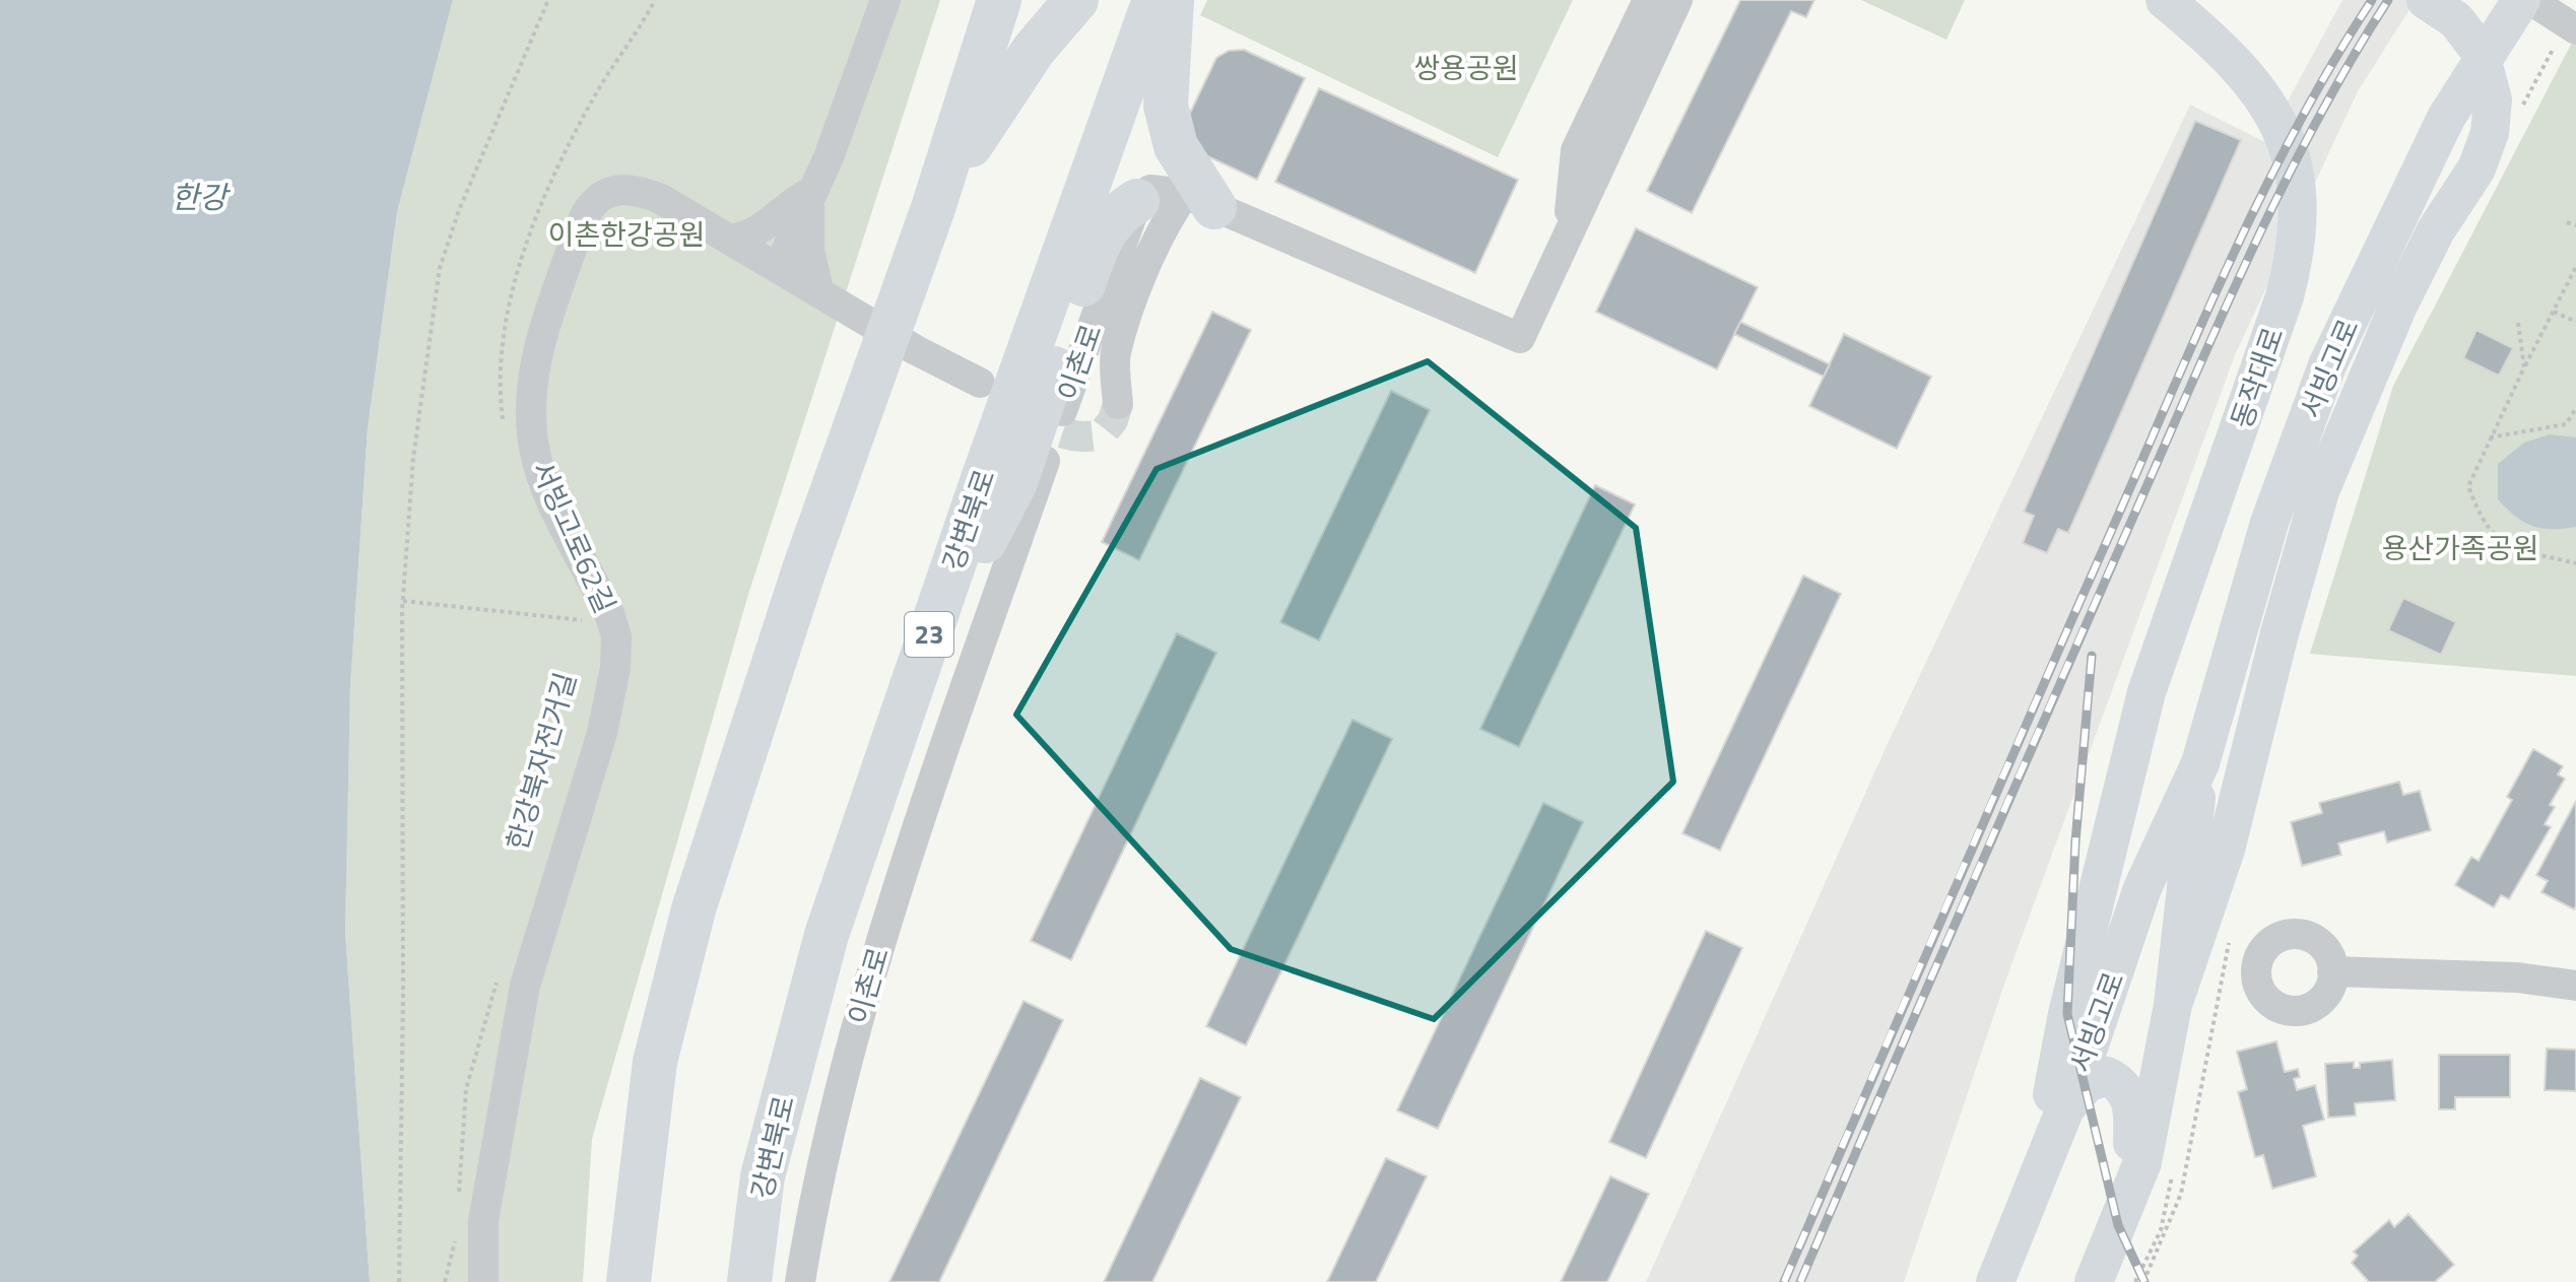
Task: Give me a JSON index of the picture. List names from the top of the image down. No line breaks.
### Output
{"streets":{"highway":["강변북로","23"],"main road":["서빙고로","동작대로"],"street":["이촌로","서빙고로62길"]},"crossings":[["서빙고로","동작대로"]],"water":["한강"],"parks":["쌍용공원","이촌한강공원","용산가족공원"]}
